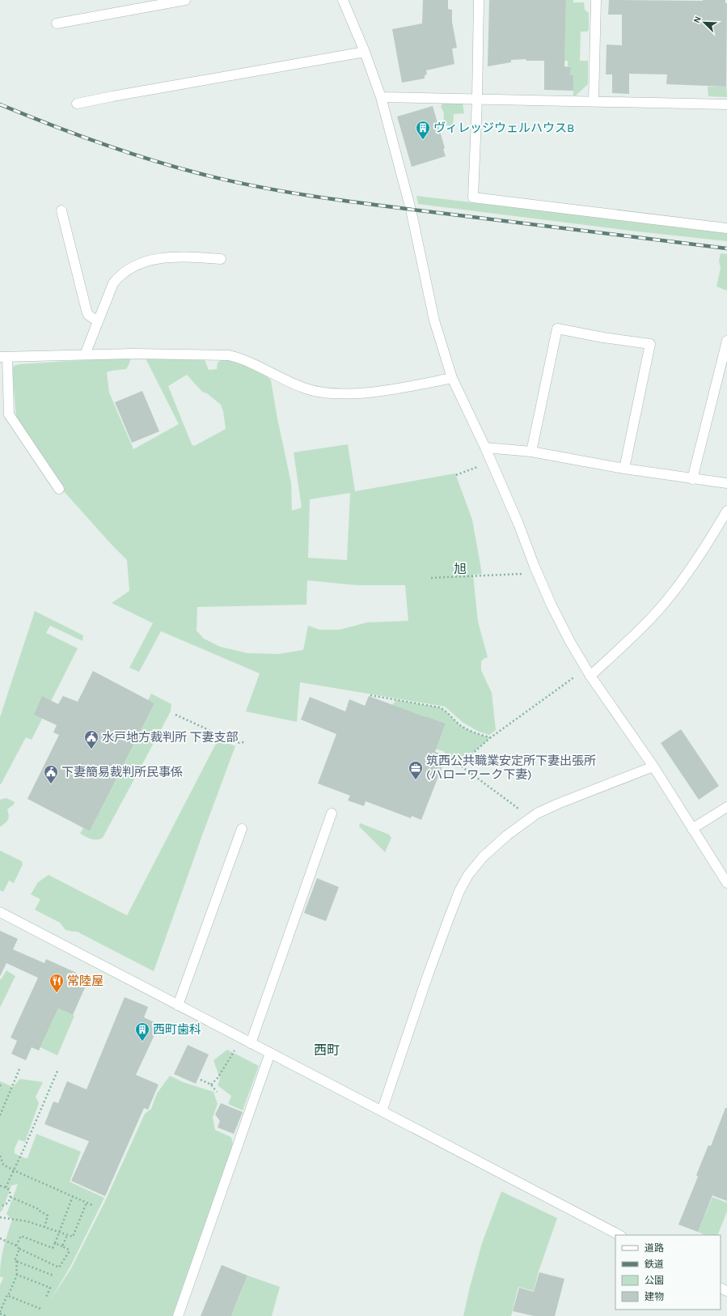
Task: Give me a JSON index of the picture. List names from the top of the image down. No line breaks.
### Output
{"districts":["旭","西町"],"places":{"building":["ヴィレッジウェルハウスB","西町歯科"],"public building":["水戸地方裁判所 下妻支部","下妻簡易裁判所民事係"],"office":["筑西公共職業安定所下妻出張所 (ハローワーク下妻)"],"restaurant":["常陸屋"]},"legend":["道路","鉄道","公園","建物"],"north":"top left"}
